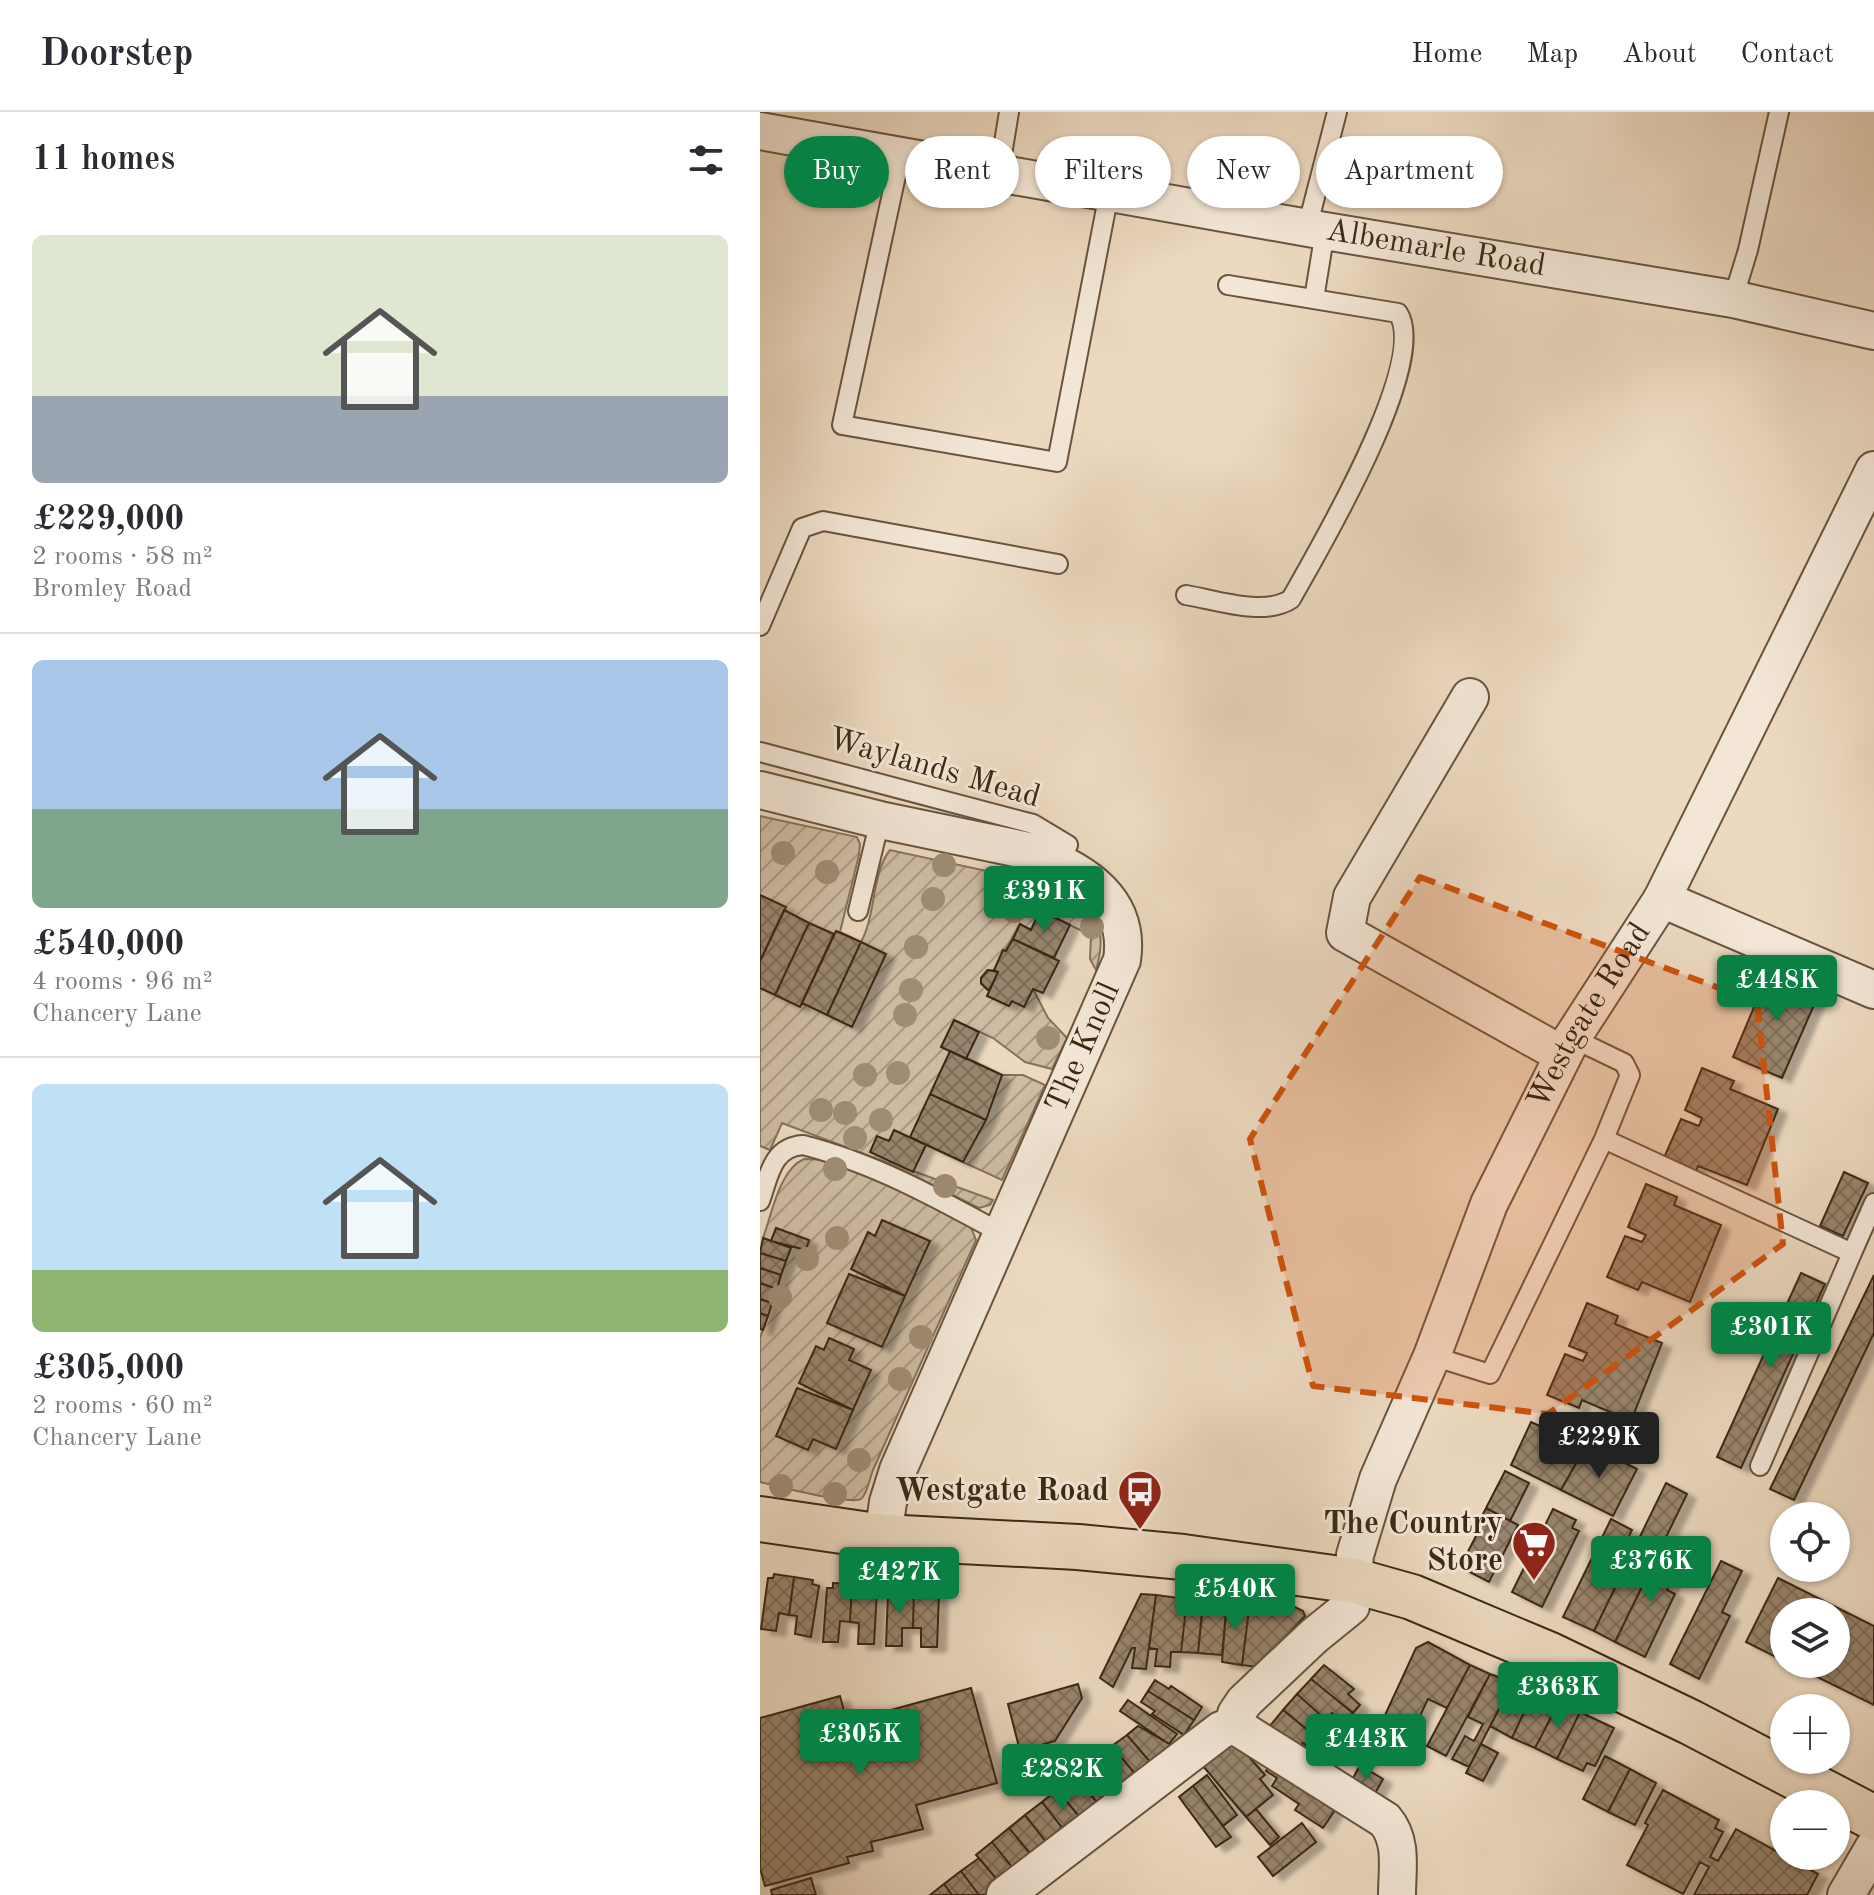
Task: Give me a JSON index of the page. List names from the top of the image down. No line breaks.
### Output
{"streets":{"street":["Albemarle Road","Westgate Road","The Knoll"],"lane":["Waylands Mead"]},"crossings":[["Waylands Mead","The Knoll"]],"places":{"bus stop":["Westgate Road"],"supermarket":["The Country Store"]},"page":{"header":"Doorstep","nav":["Home","Map","About","Contact"],"heading":"11 homes","chip":["Buy","Rent","Filters","New","Apartment"],"list":[{"name":"£229,000","note":"2 rooms · 58 m² · Bromley Road"},{"name":"£540,000","note":"4 rooms · 96 m² · Chancery Lane"},{"name":"£305,000","note":"2 rooms · 60 m² · Chancery Lane"}],"price":["£391K","£448K","£301K","£229K","£376K","£427K","£540K","£363K","£305K","£443K","£282K"],"map_buttons":["+","−"]}}
